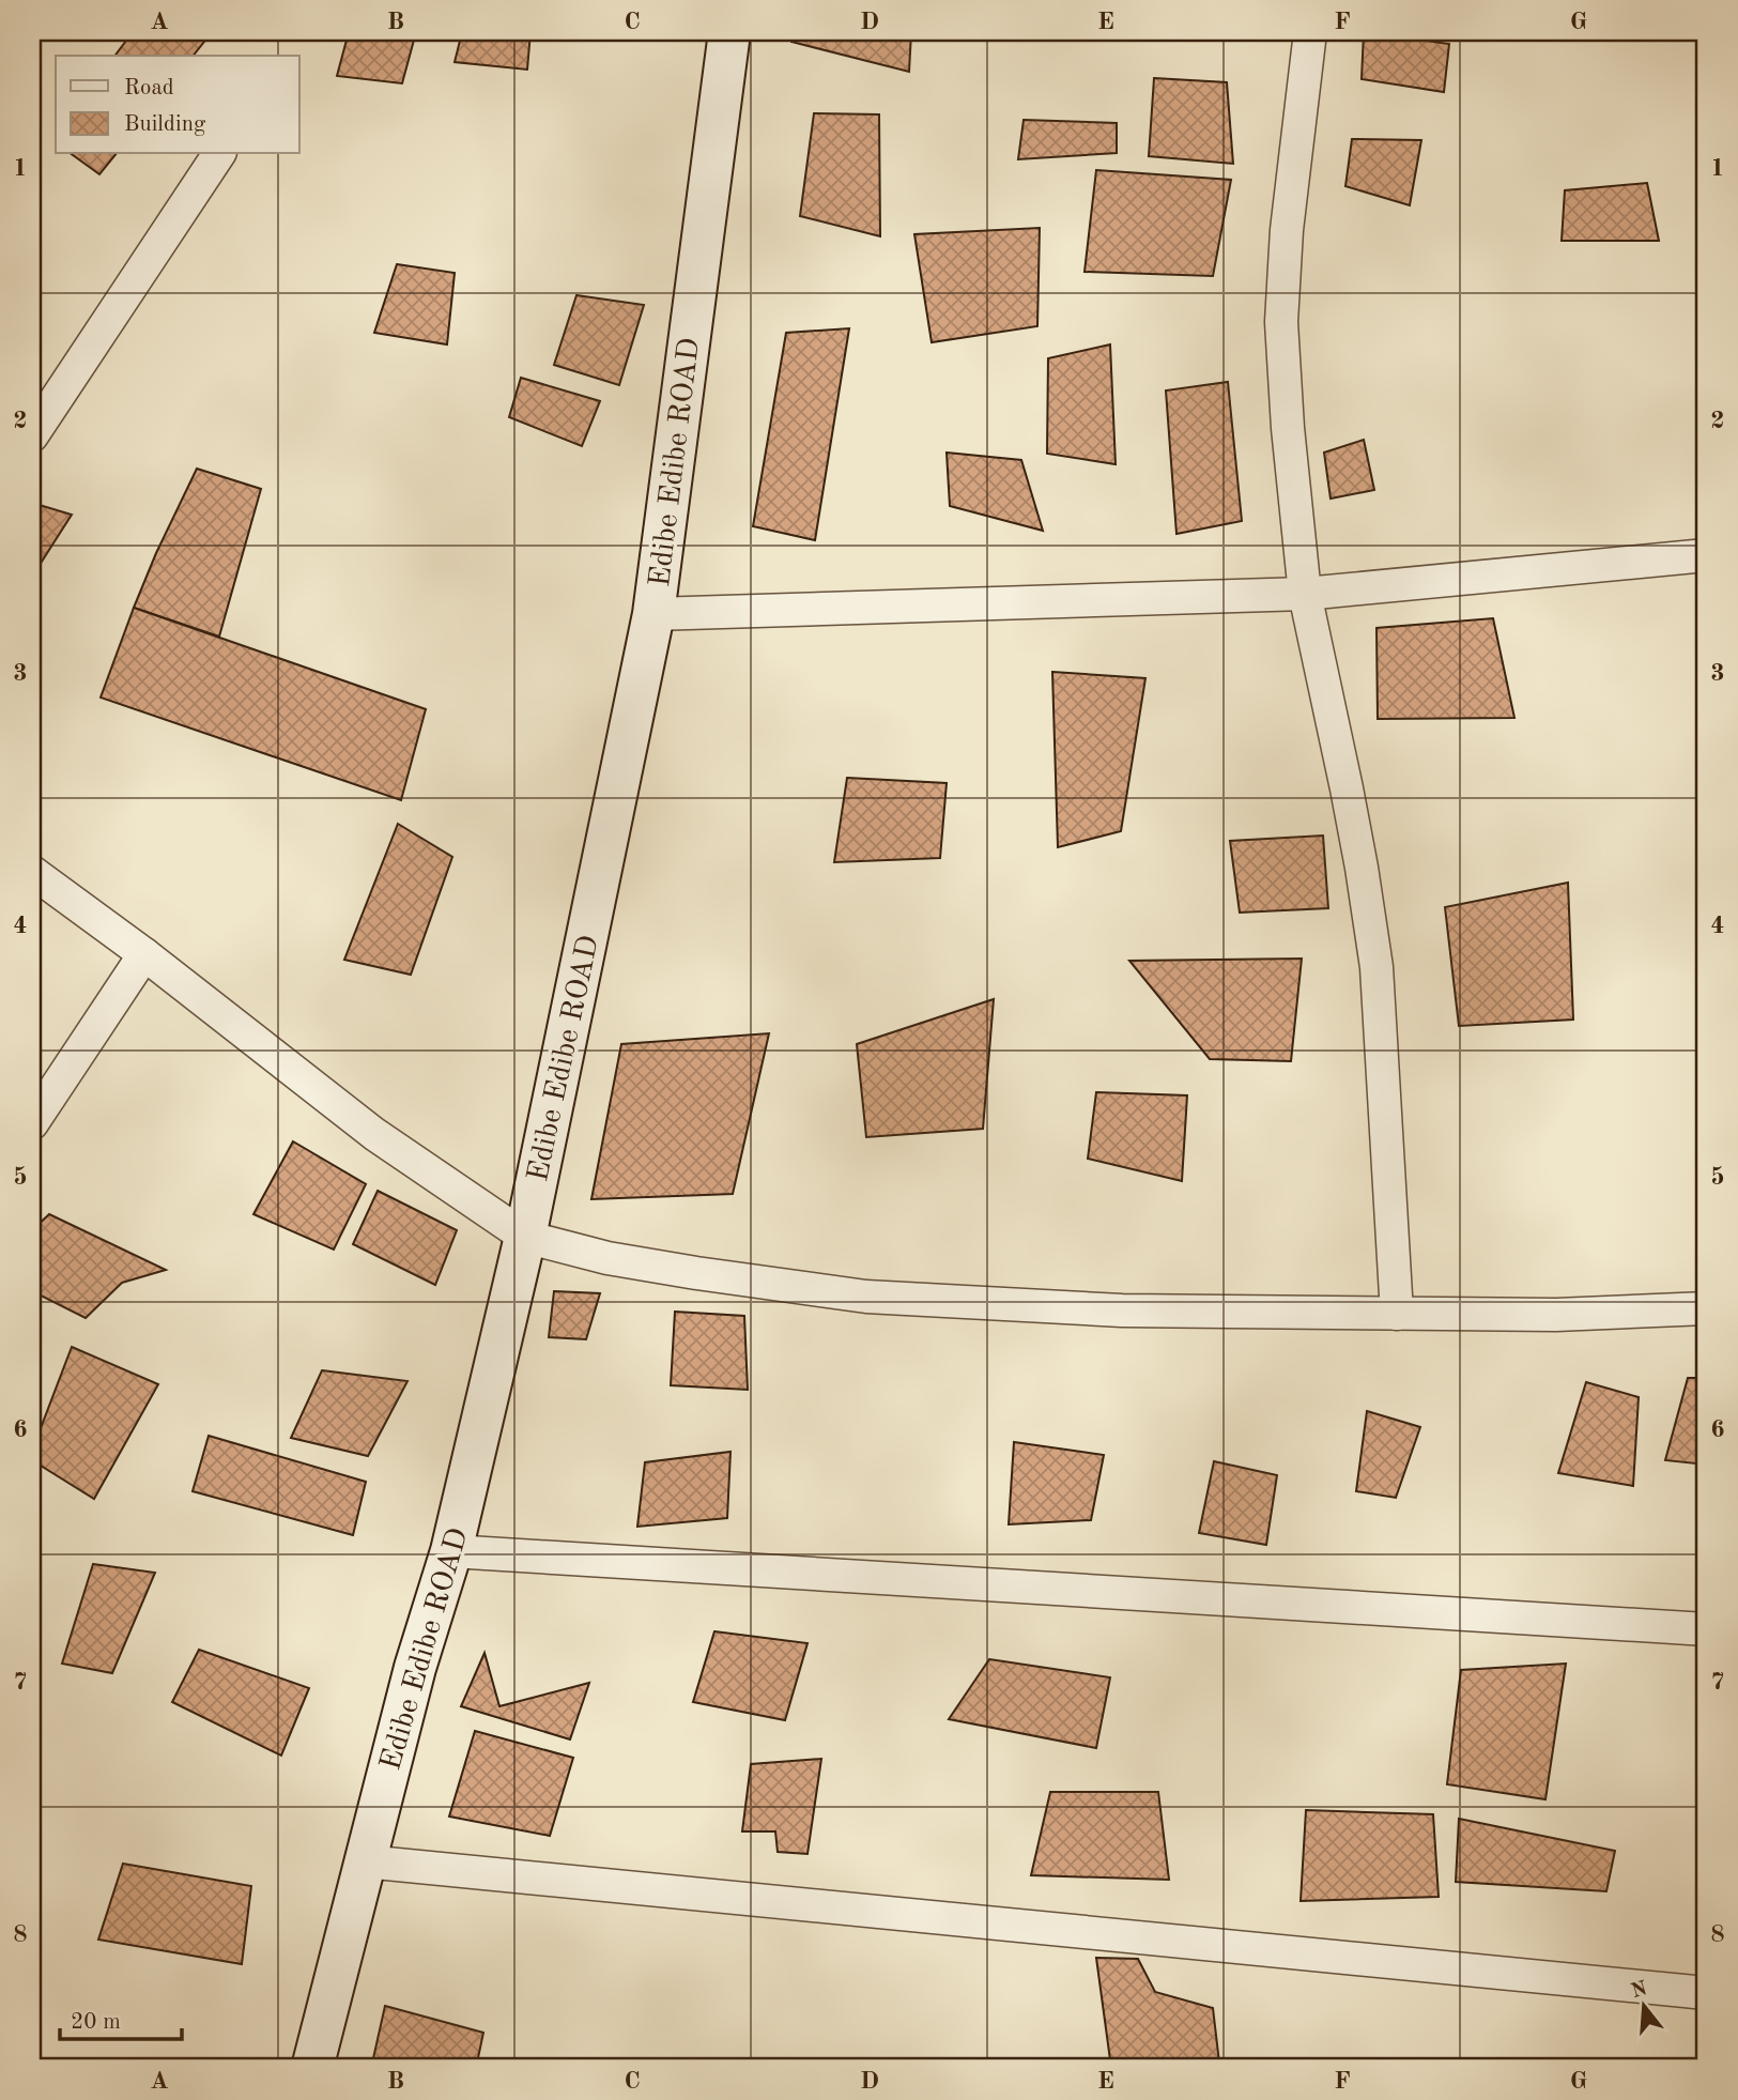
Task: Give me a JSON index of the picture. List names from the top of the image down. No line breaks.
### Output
{"streets":{"main road":["Edibe Edibe ROAD"]},"legend":["Road","Building"],"scale_bar":"20 m","north":"top","grid":{"columns":["A","B","C","D","E","F","G"],"rows":["1","2","3","4","5","6","7","8"]}}
